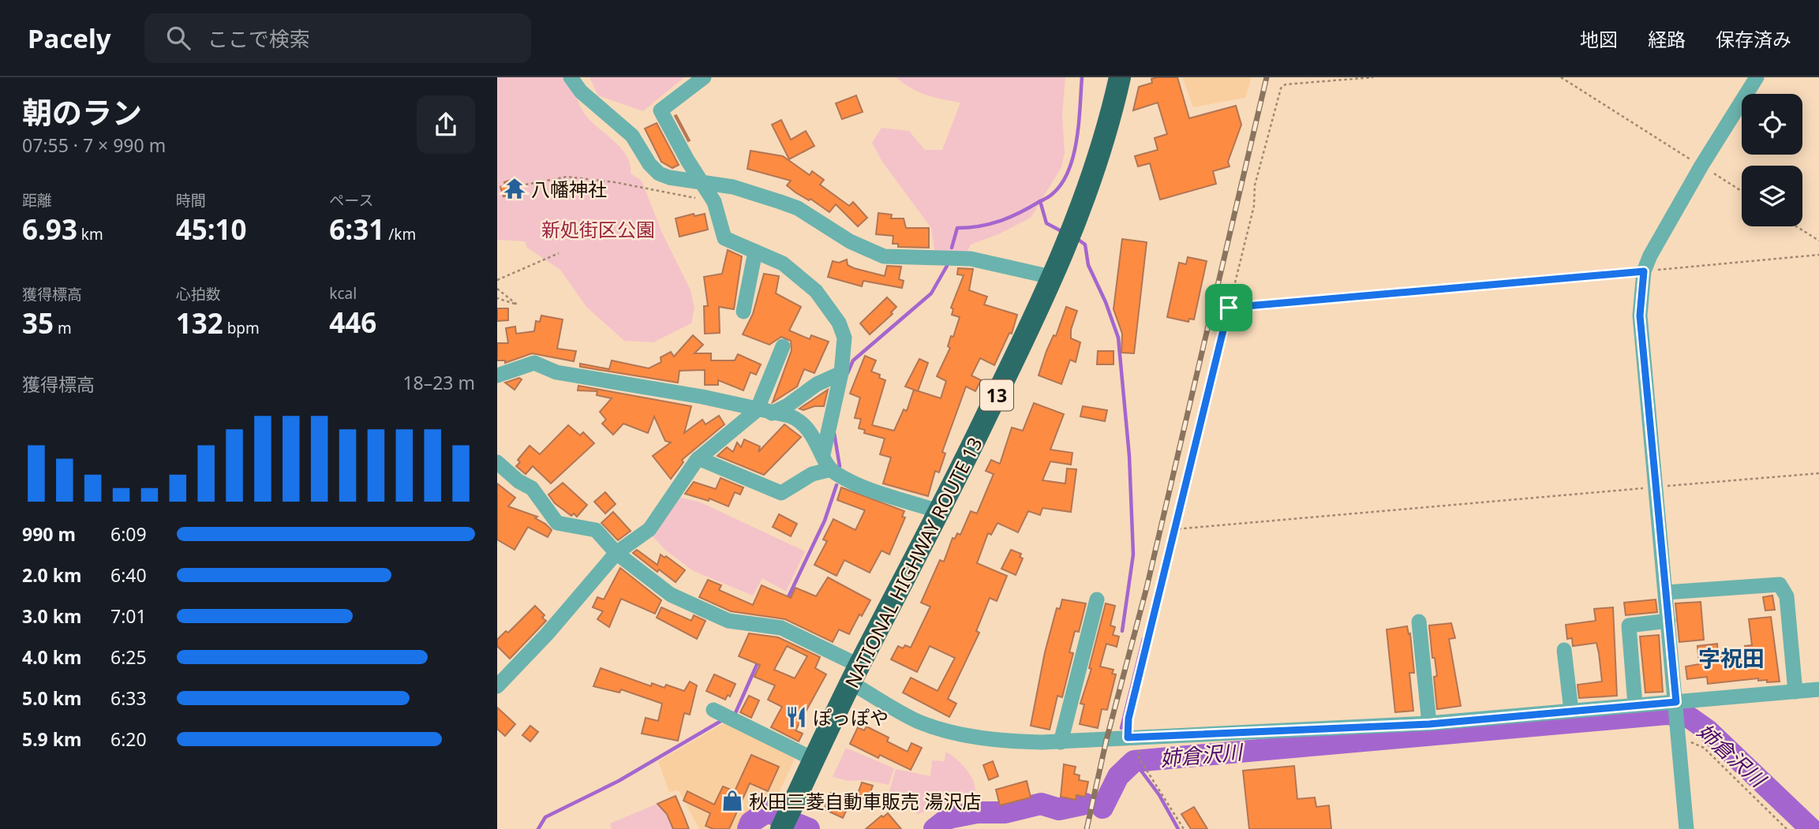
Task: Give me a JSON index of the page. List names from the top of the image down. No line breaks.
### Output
{"streets":{"highway":["13","NATIONAL HIGHWAY ROUTE 13"]},"districts":["字祝田"],"water":["姉倉沢川"],"parks":["新処街区公園"],"places":{"temple":["八幡神社"],"restaurant":["ぽっぽや"],"shop":["秋田三菱自動車販売 湯沢店"]},"page":{"header":"Pacely","search":"ここで検索","nav":["地図","経路","保存済み"],"heading":["朝のラン","07:55 · 7 × 990 m"],"stats":[["距離","6.93 km"],["時間","45:10"],["ペース","6:31 /km"],["獲得標高","35 m"],["心拍数","132 bpm"],["kcal","446"]],"chart":["獲得標高","18–23 m"],"list":[{"name":"990 m","note":"6:09"},{"name":"2.0 km","note":"6:40"},{"name":"3.0 km","note":"7:01"},{"name":"4.0 km","note":"6:25"},{"name":"5.0 km","note":"6:33"},{"name":"5.9 km","note":"6:20"}]}}
